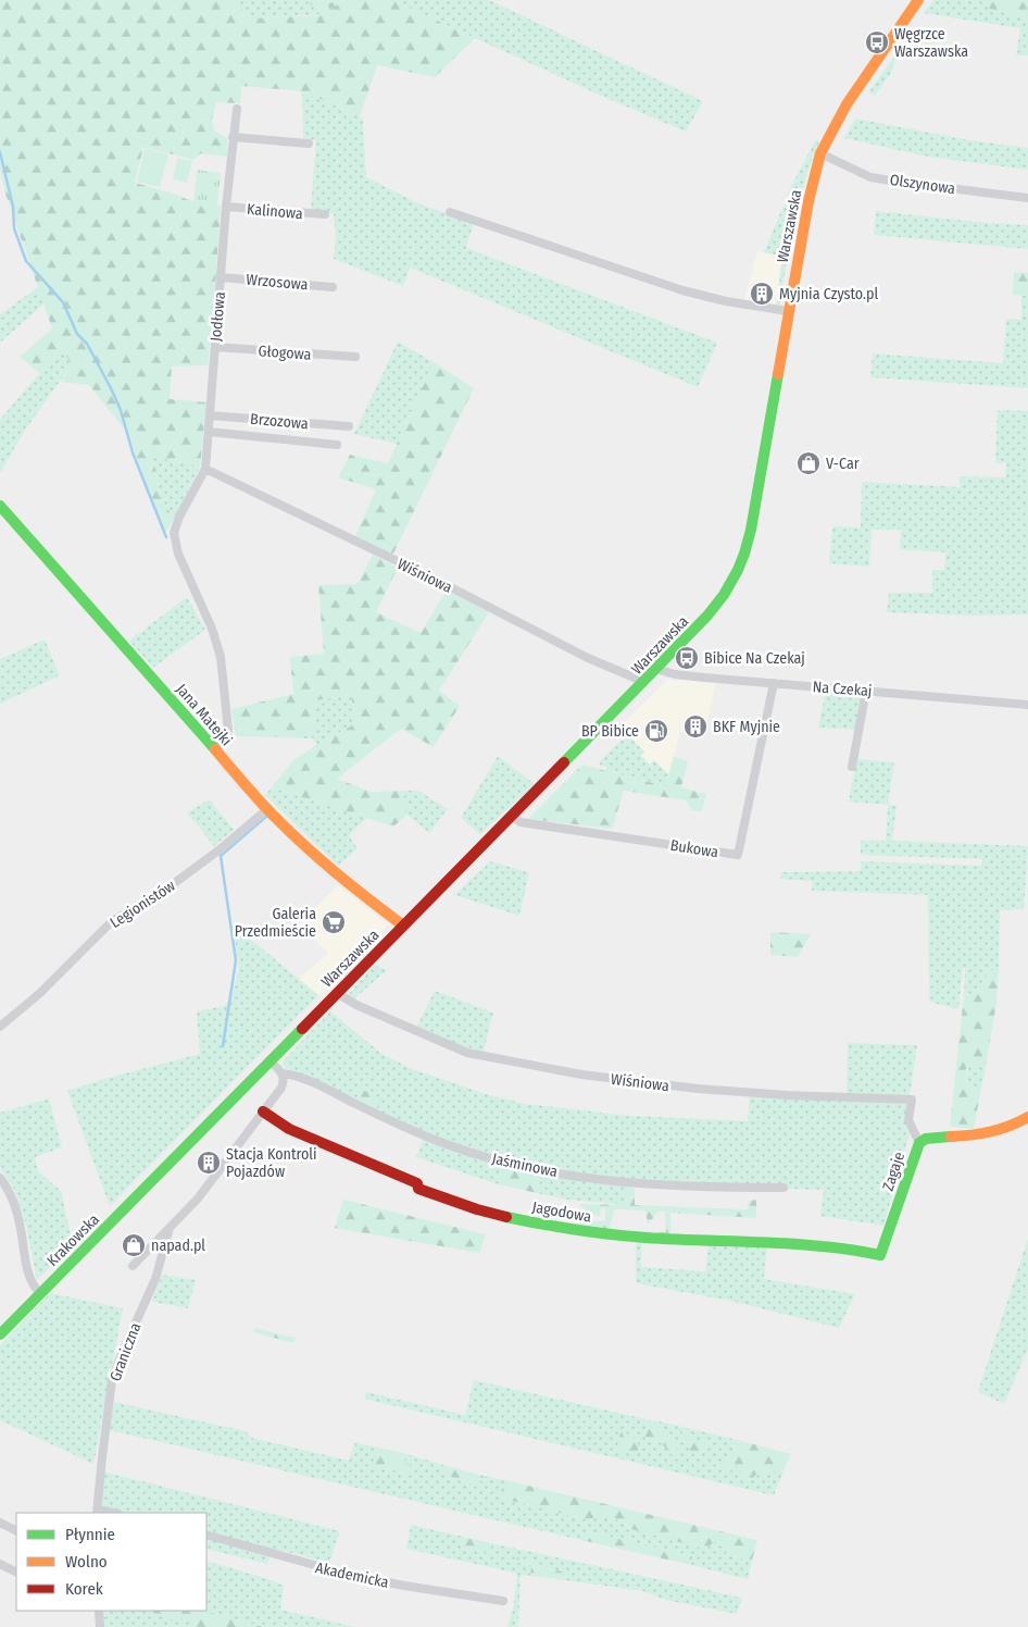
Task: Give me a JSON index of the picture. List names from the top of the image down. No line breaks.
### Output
{"streets":{"main road":["Warszawska","Jana Matejki","Zagaje","Jagodowa","Krakowska"],"street":["Olszynowa","Kalinowa","Wrzosowa","Jodłowa","Głogowa","Brzozowa","Wiśniowa","Na Czekaj","Bukowa","Legionistów","Jaśminowa","Graniczna","Akademicka"]},"crossings":[["Olszynowa","Warszawska"],["Kalinowa","Jodłowa"],["Warszawska","Wiśniowa"],["Warszawska","Na Czekaj"],["Warszawska","Jana Matejki"],["Warszawska","Bukowa"],["Warszawska","Krakowska"],["Wrzosowa","Jodłowa"],["Jodłowa","Głogowa"],["Jodłowa","Brzozowa"],["Jodłowa","Wiśniowa"],["Jodłowa","Jana Matejki"],["Wiśniowa","Zagaje"],["Na Czekaj","Bukowa"],["Jana Matejki","Legionistów"],["Jaśminowa","Graniczna"],["Zagaje","Jagodowa"],["Jagodowa","Graniczna"]],"places":{"bus stop":["Węgrzce Warszawska","Bibice Na Czekaj"],"building":["Myjnia Czysto.pl","BKF Myjnie","Stacja Kontroli Pojazdów"],"shop":["V-Car","napad.pl"],"fuel station":["BP Bibice"],"supermarket":["Galeria Przedmieście"]},"legend":["Płynnie","Wolno","Korek"]}
